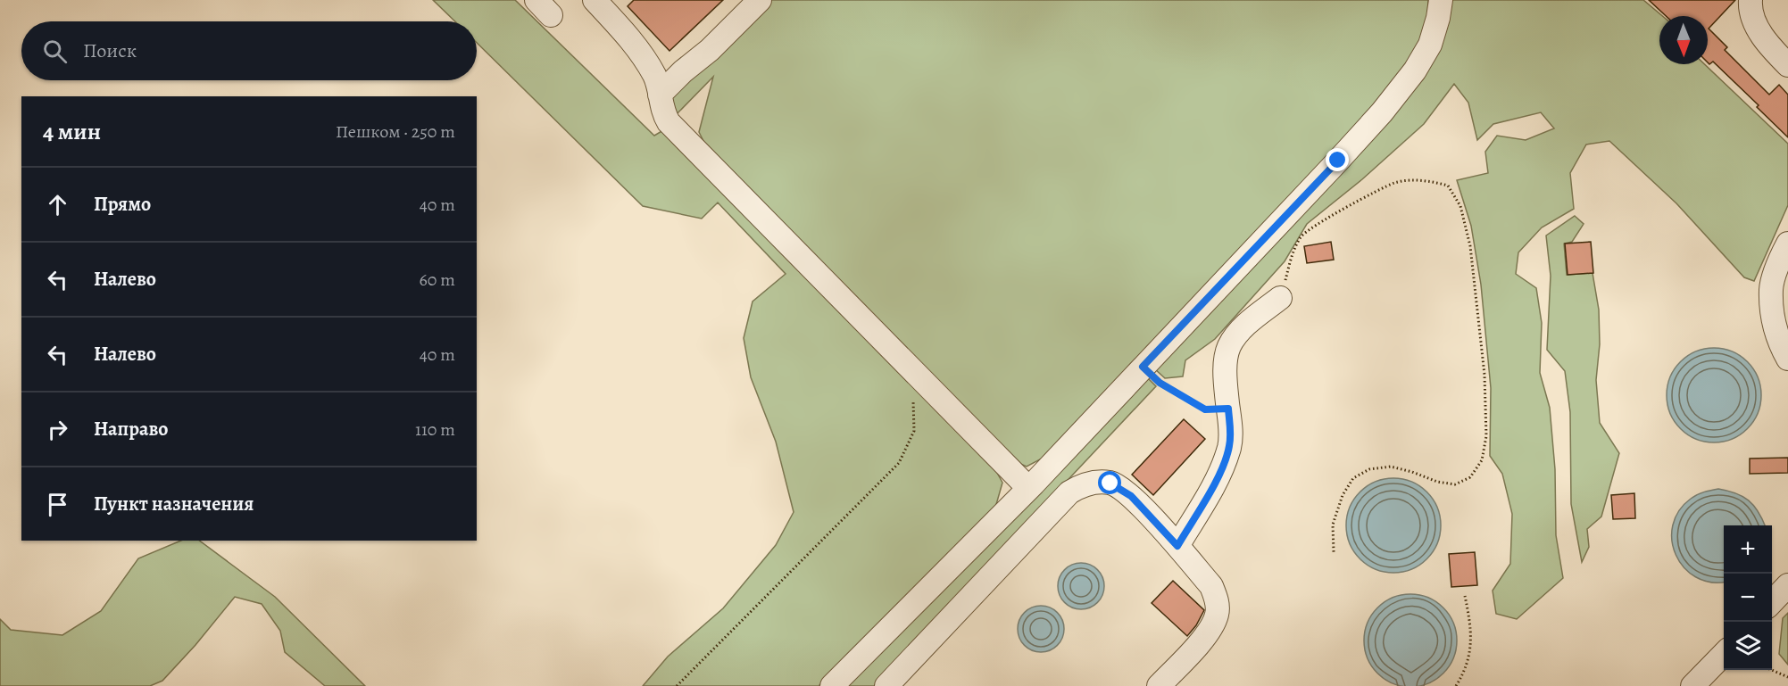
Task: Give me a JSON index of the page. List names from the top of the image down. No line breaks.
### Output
{"north":"bottom","page":{"search":"Поиск","heading":["4 мин","Пешком · 250 m"],"list":[["Прямо","40 m"],["Налево","60 m"],["Налево","40 m"],["Направо","110 m"],"Пункт назначения"],"map_buttons":["+","−"]}}
